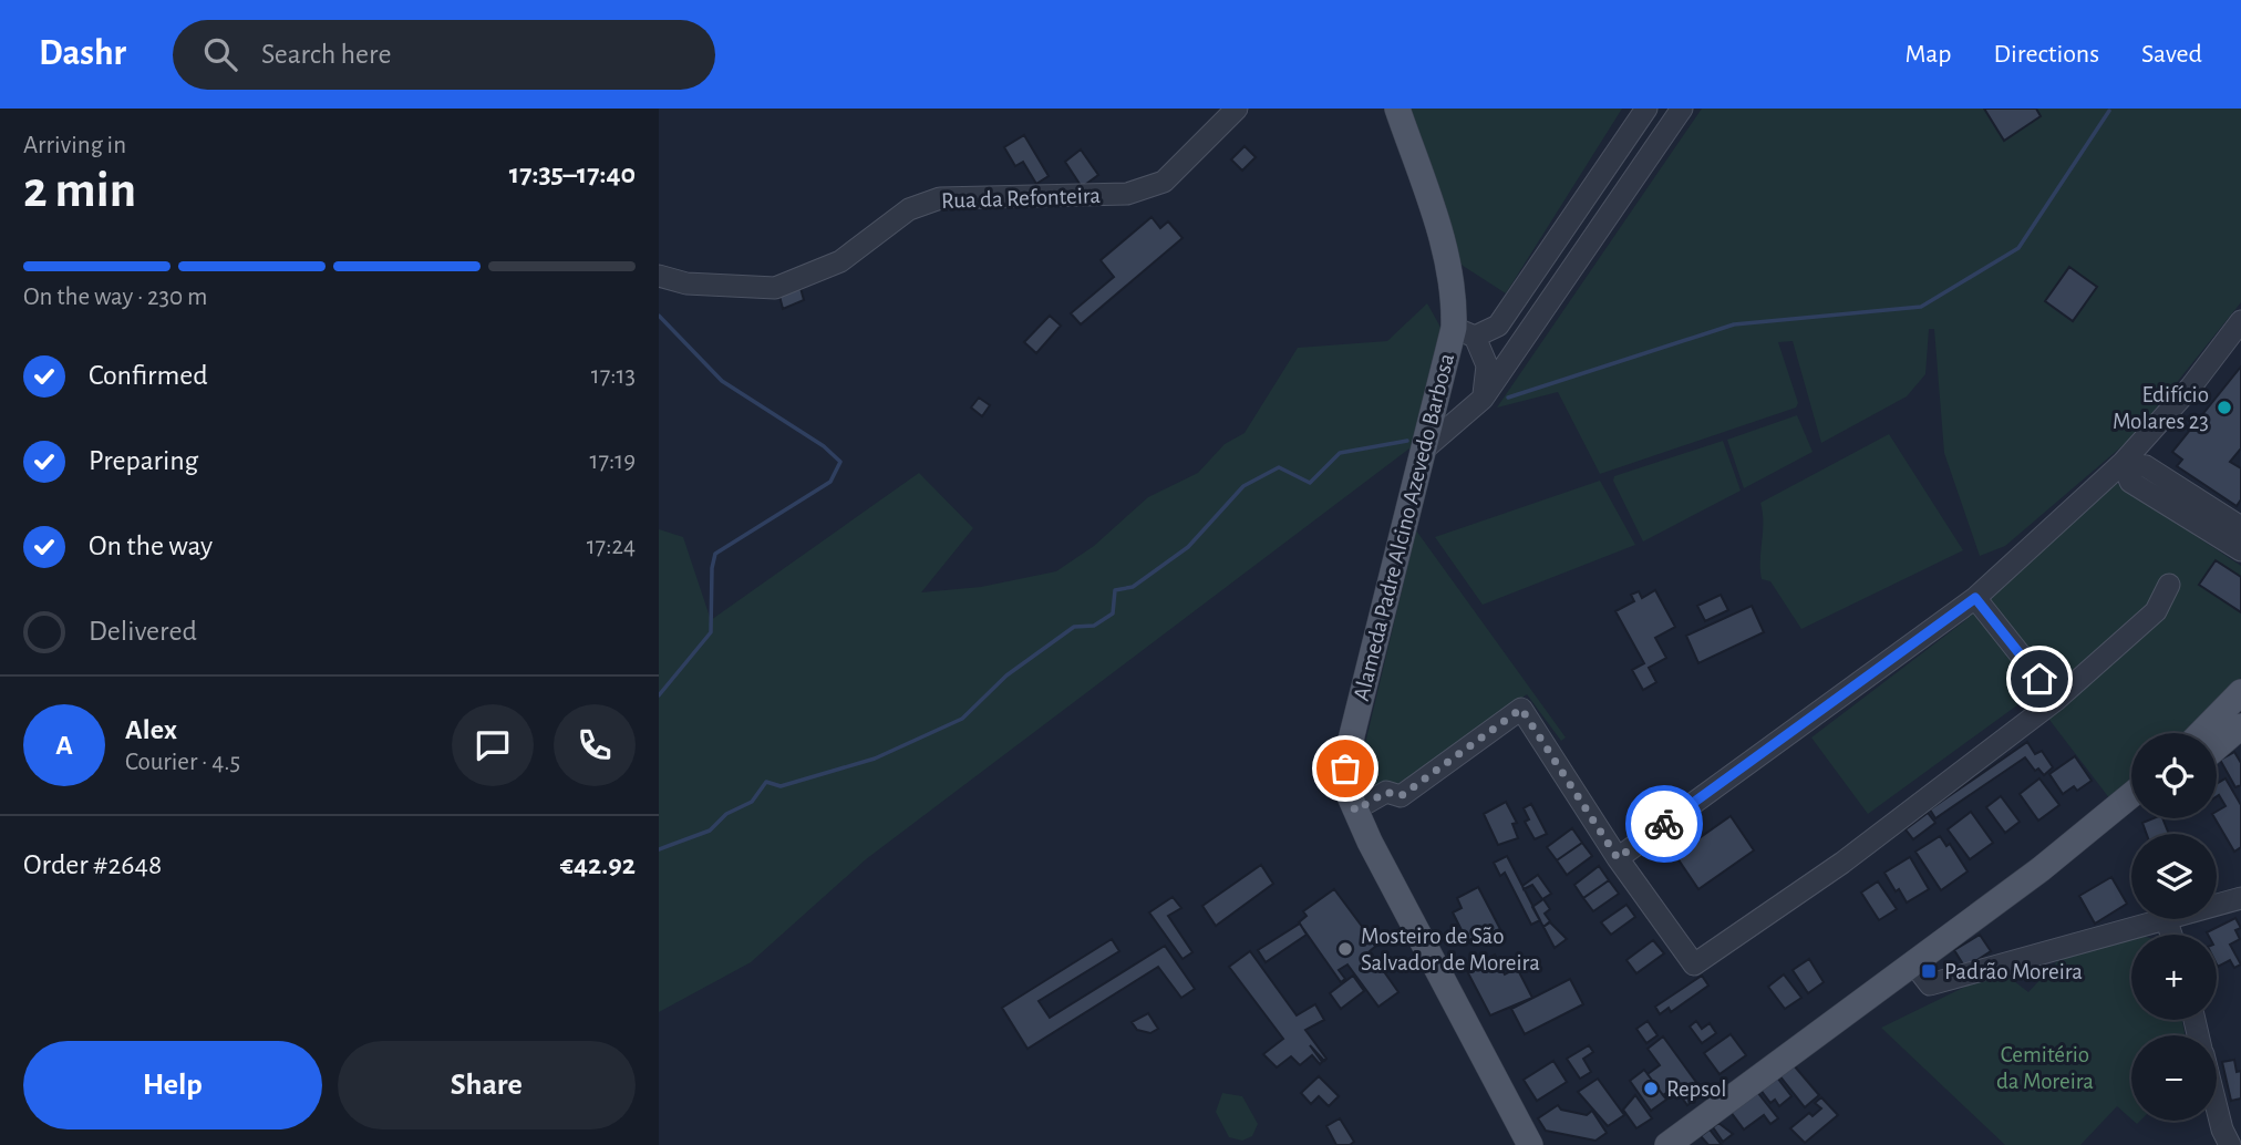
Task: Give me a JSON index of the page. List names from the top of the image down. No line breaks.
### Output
{"streets":{"main road":["Alameda Padre Alcino Azevedo Barbosa"],"street":["Rua da Refonteira"]},"parks":["Cemitério da Moreira"],"places":{"other":["Edifício Molares 23","Mosteiro de São Salvador de Moreira","Repsol"],"transit":["Padrão Moreira"]},"page":{"header":"Dashr","search":"Search here","nav":["Map","Directions","Saved"],"heading":["2 min","Arriving in","17:35–17:40"],"panel":["Alex","Courier · 4.5","Order #2648","€42.92"],"bar":"On the way · 230 m","list":[["Confirmed","17:13"],["Preparing","17:19"],["On the way","17:24"],"Delivered"],"round":"A","map_buttons":["+","−"],"buttons":["Help","Share"]}}
